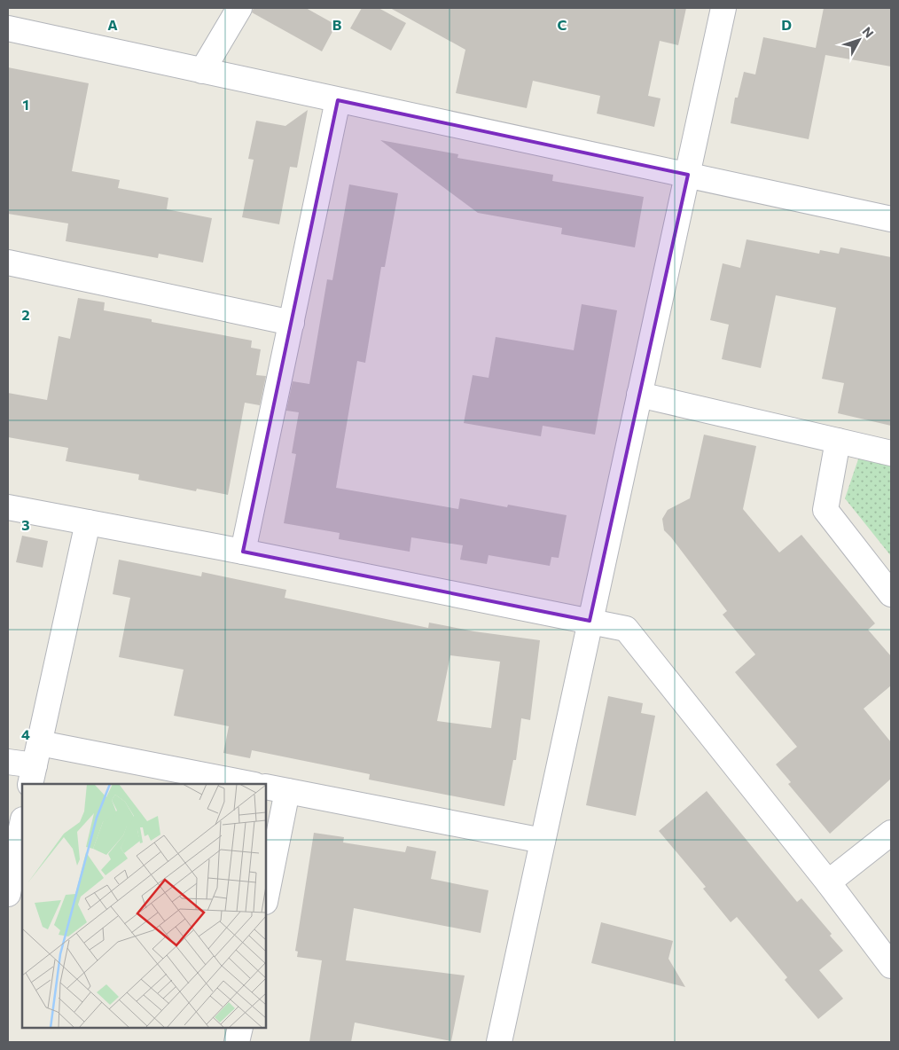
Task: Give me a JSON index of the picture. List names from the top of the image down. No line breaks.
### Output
{"north":"top right","grid":{"columns":["A","B","C","D"],"rows":["1","2","3","4"]}}
